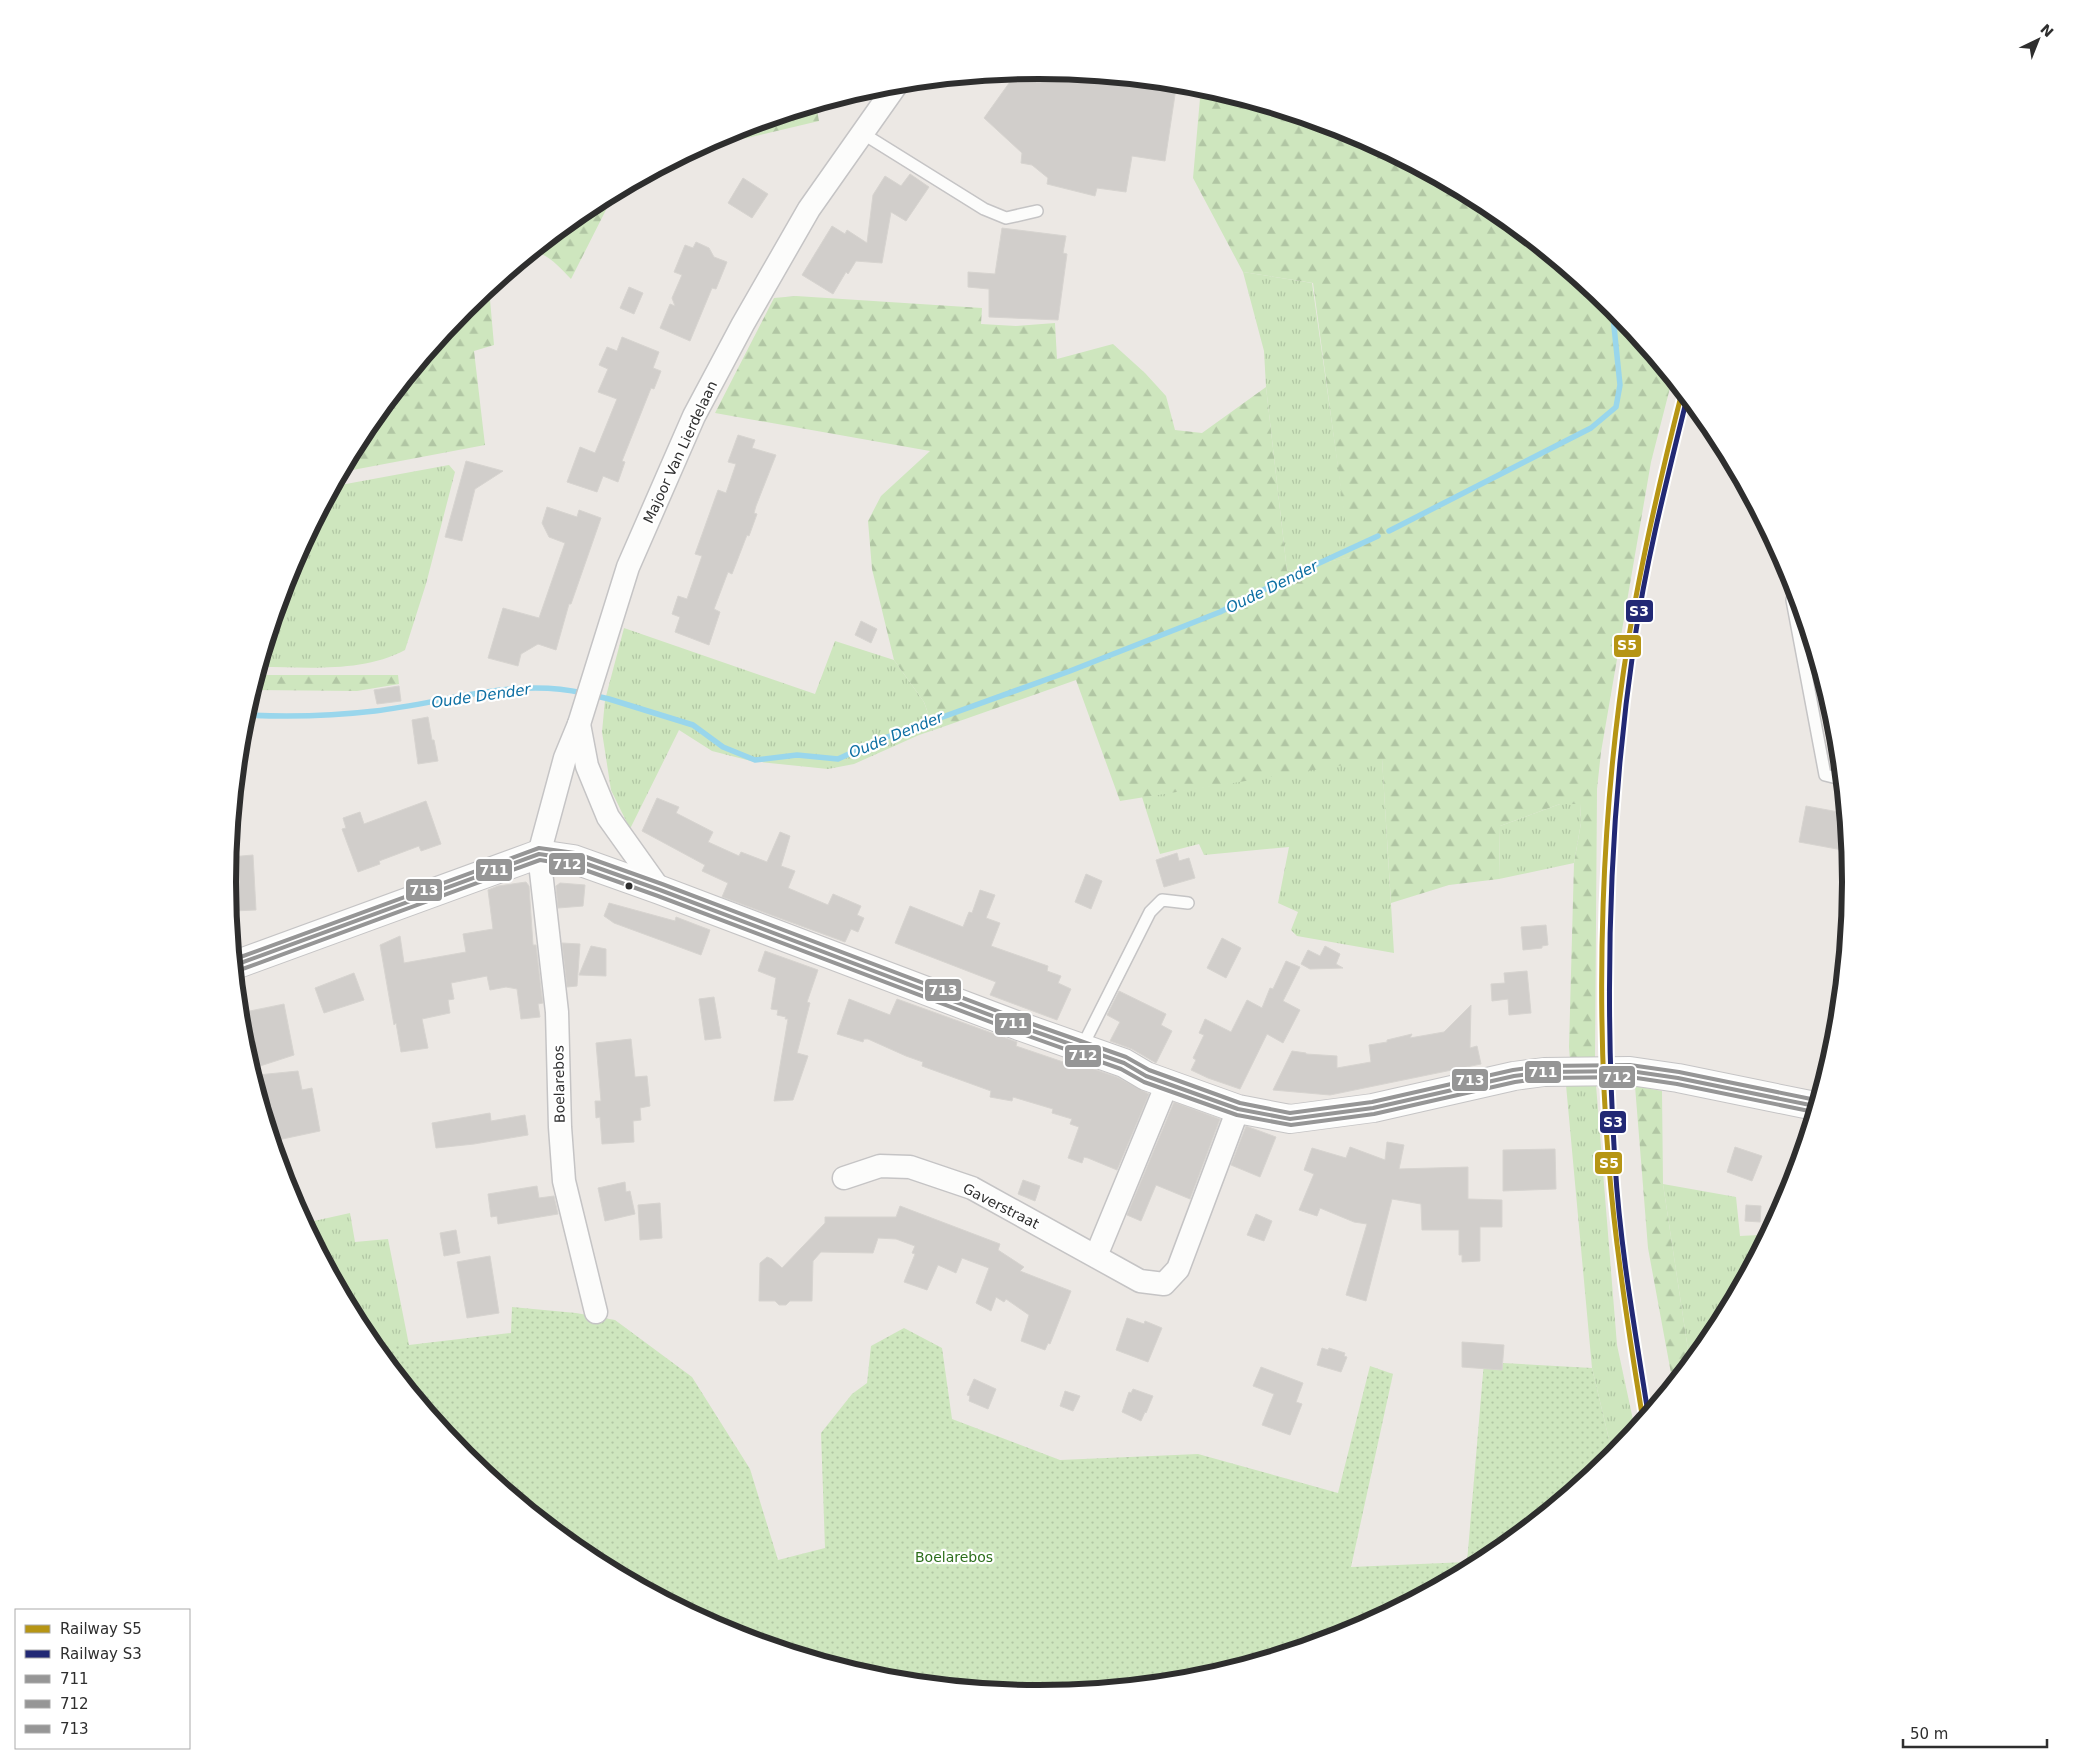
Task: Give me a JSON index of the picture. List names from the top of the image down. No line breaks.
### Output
{"streets":{"street":["Majoor Van Lierdelaan","Boelarebos","Gaverstraat"]},"crossings":[["Majoor Van Lierdelaan","Boelarebos"]],"water":["Oude Dender"],"parks":["Boelarebos"],"lines":["rail line S5","rail line S3","transit line 713","transit line 711","transit line 712"],"legend":["Railway S5","Railway S3","711","712","713"],"scale_bar":"50 m","north":"top right"}
